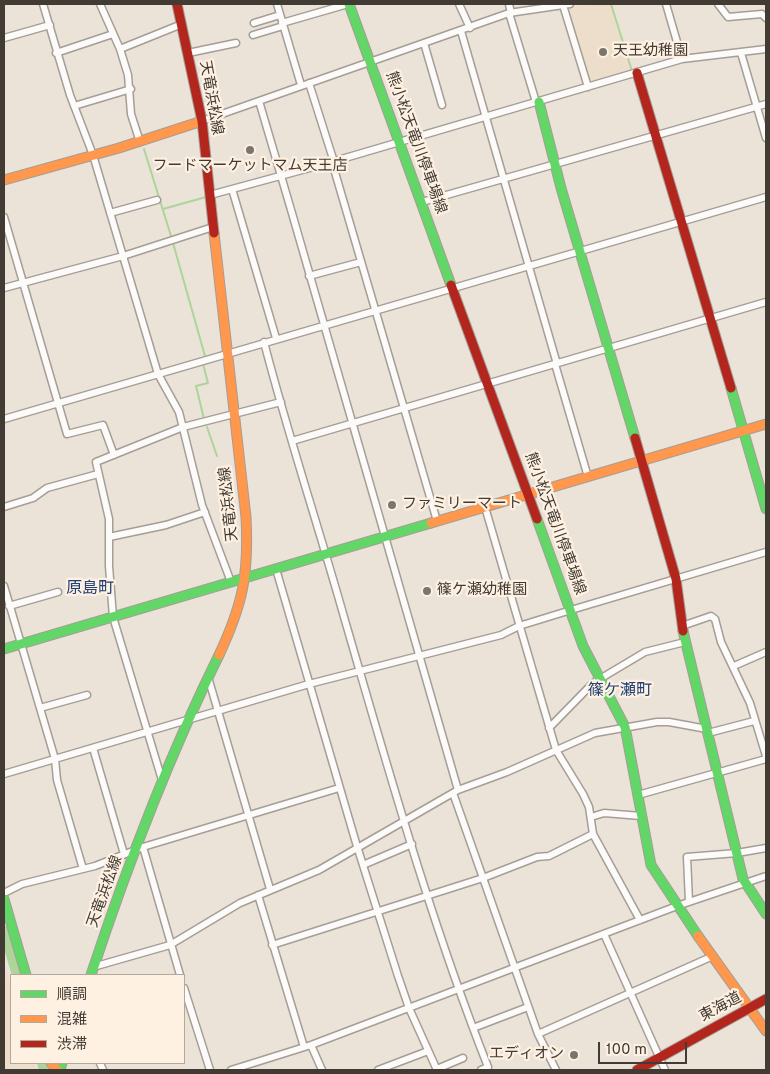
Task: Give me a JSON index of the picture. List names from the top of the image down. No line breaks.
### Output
{"streets":{"main road":["天竜浜松線","熊小松天竜川停車場線","東海道"]},"crossings":[["熊小松天竜川停車場線","東海道"]],"districts":["原島町","篠ケ瀬町"],"places":["天王幼稚園","フードマーケットマム天王店","ファミリーマート","篠ケ瀬幼稚園","エディオン"],"legend":["順調","混雑","渋滞"],"scale_bar":"100 m"}
